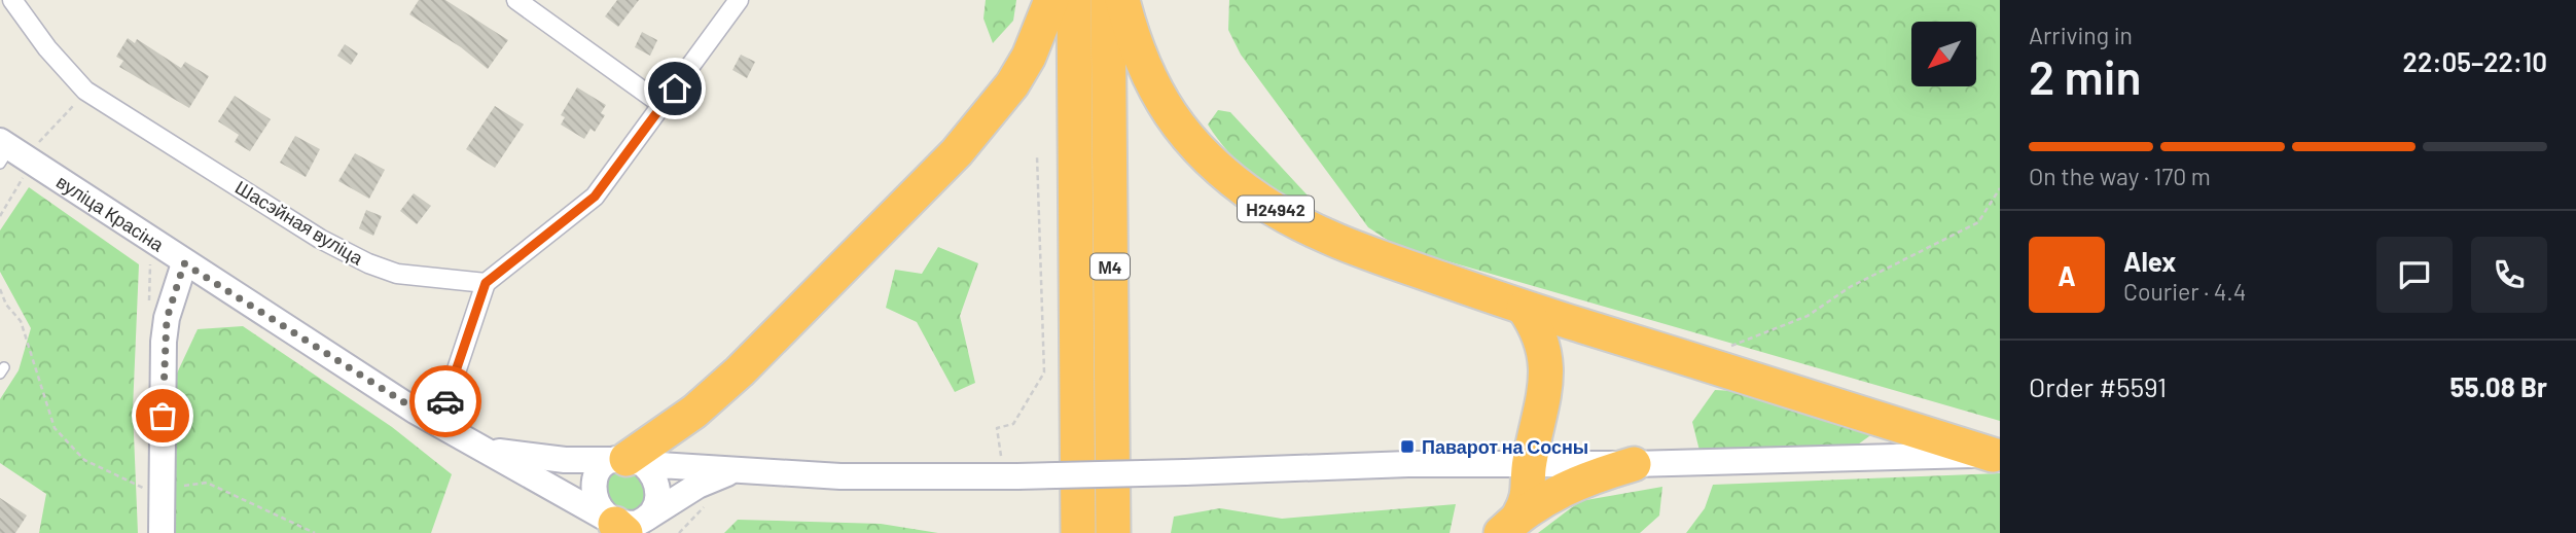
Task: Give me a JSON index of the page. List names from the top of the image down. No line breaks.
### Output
{"streets":{"highway":["Н24942","М4"],"main road":["вуліца Красіна"],"street":["Шасэйная вуліца"]},"crossings":[["Н24942","вуліца Красіна"]],"places":{"transit":["Паварот на Сосны"]},"north":"bottom left","page":{"heading":["2 min","Arriving in","22:05–22:10"],"panel":["Alex","Courier · 4.4","Order #5591","55.08 Br"],"bar":"On the way · 170 m","round":"A"}}
